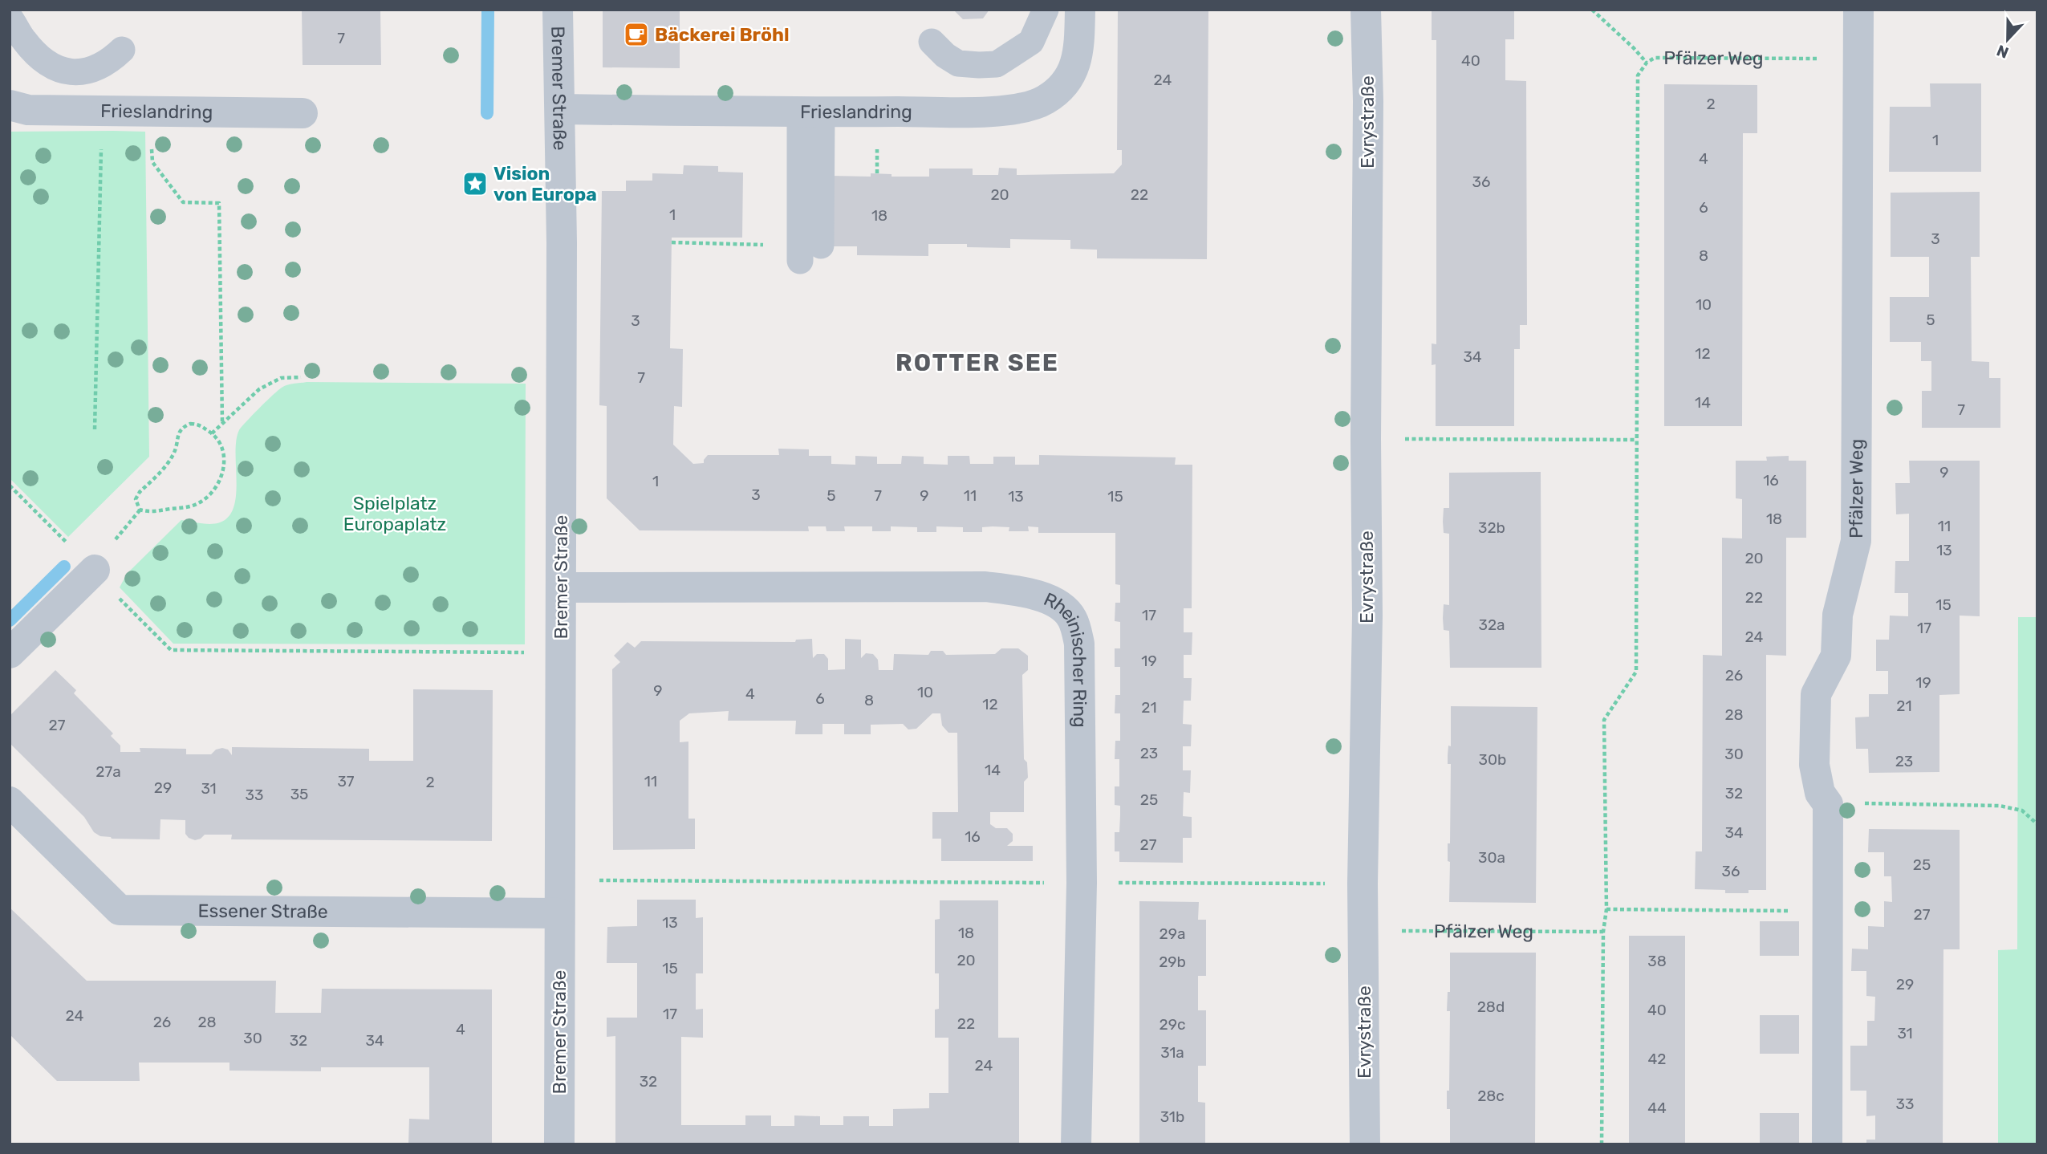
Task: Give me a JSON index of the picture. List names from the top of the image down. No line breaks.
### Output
{"streets":{"street":["Pfälzer Weg","Bremer Straße","Frieslandring","Evrystraße","Rheinischer Ring","Essener Straße"]},"crossings":[["Pfälzer Weg","Evrystraße"],["Bremer Straße","Frieslandring"],["Bremer Straße","Rheinischer Ring"],["Bremer Straße","Essener Straße"]],"districts":["ROTTER SEE"],"parks":["Spielplatz Europaplatz"],"places":{"cafe":["Bäckerei Bröhl"],"place":["Vision von Europa"]},"house_numbers":["7","40","24","2","1","4","36","20","22","6","1","18","3","8","10","5","3","12","34","7","14","7","9","16","1","3","5","7","9","11","13","15","18","11","32b","13","20","22","15","17","32a","17","24","19","26","19","9","10","4","6","8","12","21","21","28","27","23","30","30b","23","14","27a","37","11","2","29","31","32","35","33","25","34","16","27","30a","25","36","27","13","18","29a","20","38","29b","15","29","28d","40","17","24","26","28","22","29c","4","31","30","32","34","31a","42","24","32","28c","33","44","31b"],"north":"bottom"}
